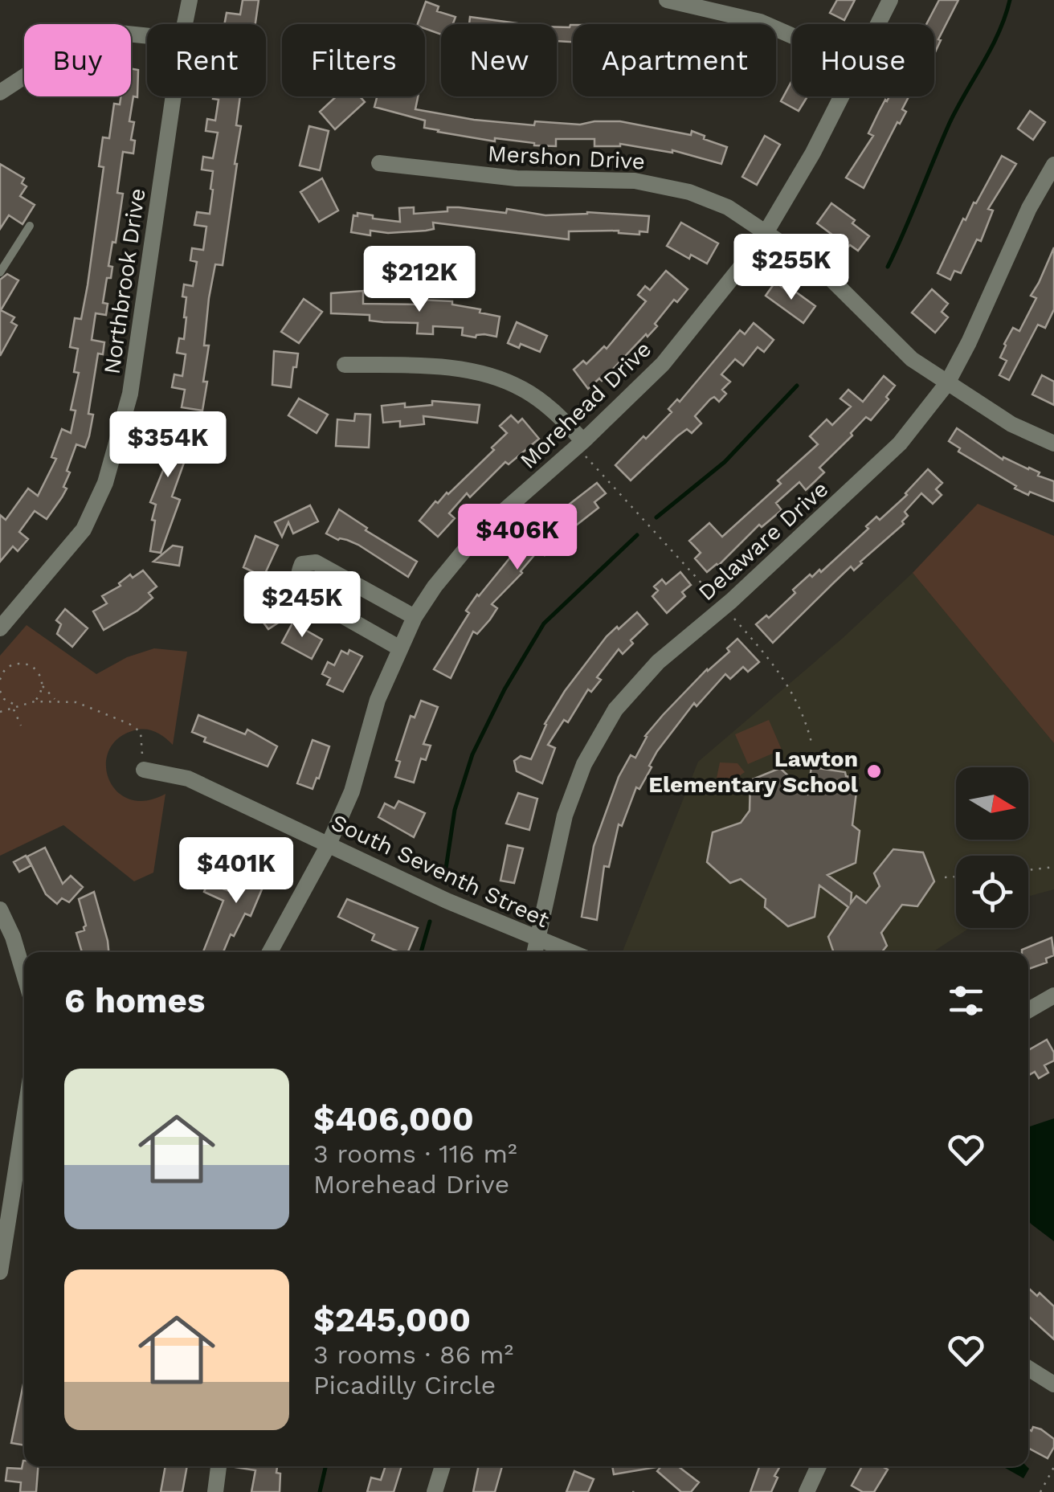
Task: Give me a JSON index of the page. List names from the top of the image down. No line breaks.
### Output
{"streets":{"street":["Mershon Drive","Northbrook Drive","Morehead Drive","Delaware Drive","South Seventh Street"]},"crossings":[["Mershon Drive","Morehead Drive"],["Mershon Drive","Delaware Drive"],["Morehead Drive","South Seventh Street"],["Delaware Drive","South Seventh Street"]],"places":["Lawton Elementary School"],"north":"right","page":{"chip":["Buy","Rent","Filters","New","Apartment","House"],"price":["$255K","$212K","$354K","$406K","$245K","$401K"],"heading":"6 homes","list":[{"name":"$406,000","note":"3 rooms · 116 m² · Morehead Drive"},{"name":"$245,000","note":"3 rooms · 86 m² · Picadilly Circle"}]}}
